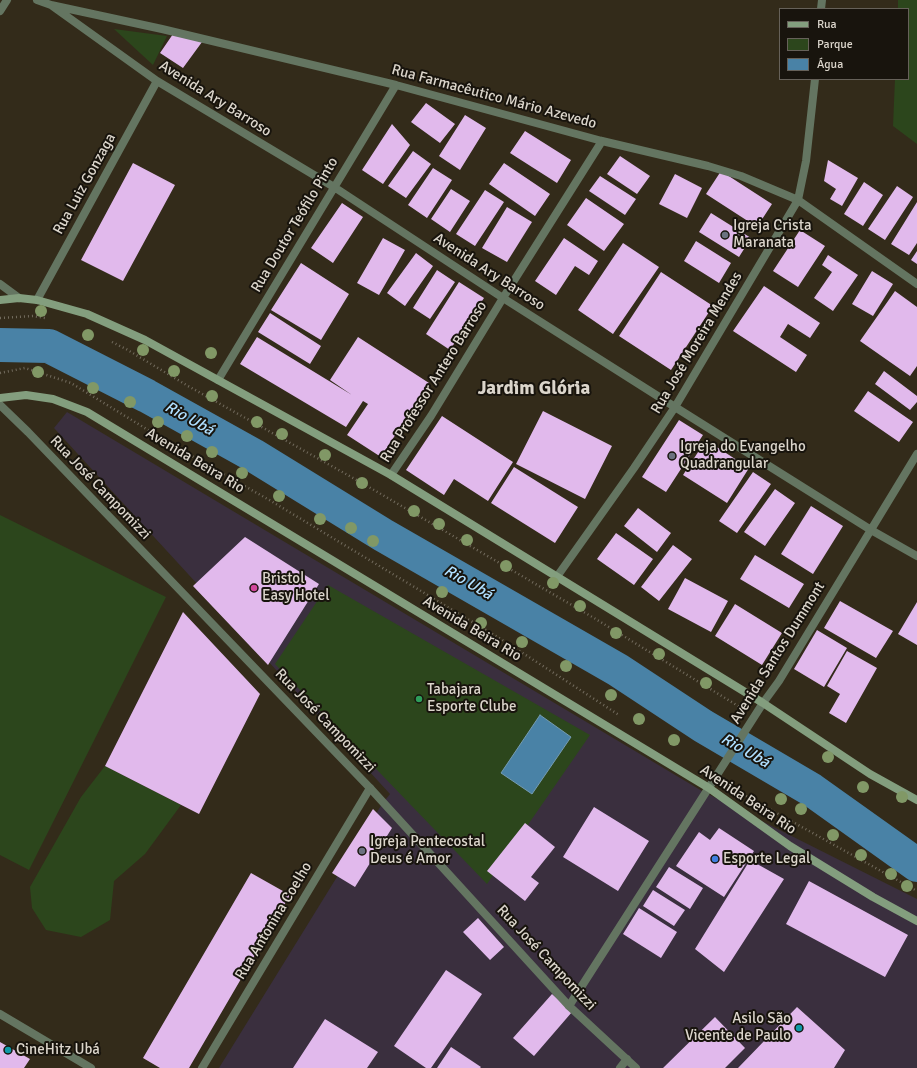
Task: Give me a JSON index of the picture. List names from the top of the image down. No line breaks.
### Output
{"streets":{"main road":["Avenida Beira Rio"],"street":["Rua Farmacêutico Mário Azevedo","Avenida Ary Barroso","Rua Luiz Gonzaga","Rua Doutor Teófilo Pinto","Rua José Moreira Mendes","Rua Professor Antero Barroso","Rua José Campomizzi","Avenida Santos Dummont","Rua Antonina Coelho"]},"crossings":[["Rua Farmacêutico Mário Azevedo","Avenida Ary Barroso"],["Rua Farmacêutico Mário Azevedo","Rua Doutor Teófilo Pinto"],["Rua Farmacêutico Mário Azevedo","Rua José Moreira Mendes"],["Rua Farmacêutico Mário Azevedo","Rua Professor Antero Barroso"],["Avenida Ary Barroso","Rua Luiz Gonzaga"],["Avenida Ary Barroso","Rua Doutor Teófilo Pinto"],["Avenida Ary Barroso","Rua José Moreira Mendes"],["Avenida Ary Barroso","Rua Professor Antero Barroso"],["Avenida Ary Barroso","Avenida Santos Dummont"],["Avenida Beira Rio","Avenida Santos Dummont"],["Rua José Campomizzi","Avenida Santos Dummont"],["Rua José Campomizzi","Rua Antonina Coelho"]],"districts":["Jardim Glória"],"water":["Rio Ubá"],"places":["Igreja Crista Maranata","Igreja do Evangelho Quadrangular","Bristol Easy Hotel","Tabajara Esporte Clube","Igreja Pentecostal Deus é Amor","Esporte Legal","Asilo São Vicente de Paulo","CineHitz Ubá"],"legend":["Rua","Parque","Água"]}
